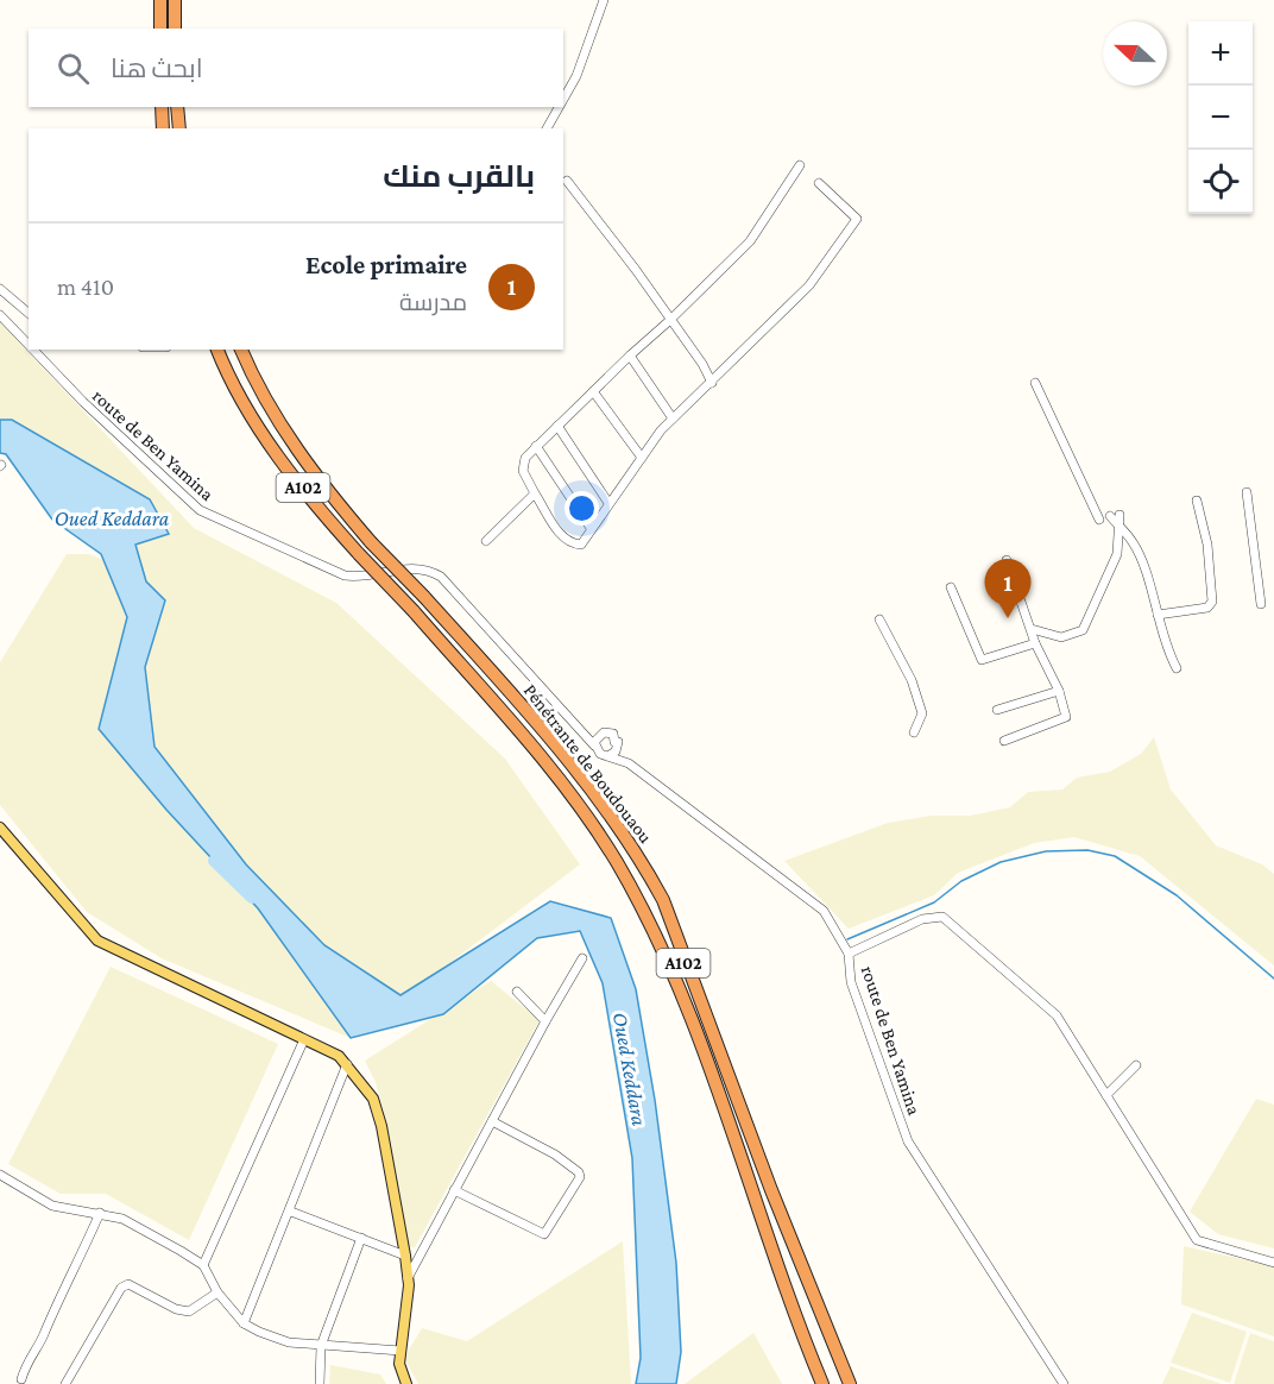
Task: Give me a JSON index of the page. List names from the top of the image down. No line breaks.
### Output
{"streets":{"highway":["A102","Pénétrante de Boudouaou"],"street":["route de Ben Yamina"]},"water":["Oued Keddara"],"north":"left","page":{"map_buttons":["+","−"],"search":"ابحث هنا","heading":"بالقرب منك","list":[{"mark":"1","name":"Ecole primaire","note":"مدرسة","value":"410 m"}],"pins":"1"}}
